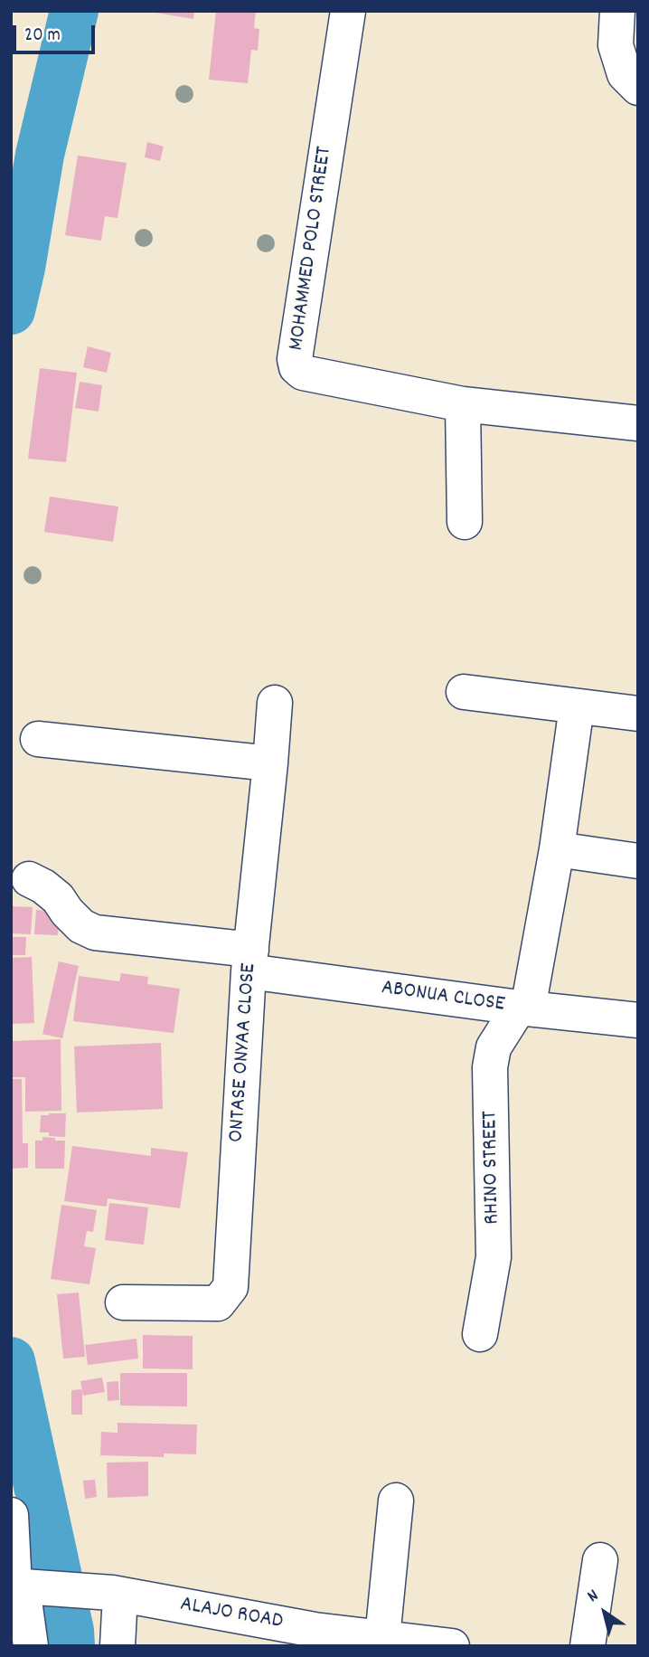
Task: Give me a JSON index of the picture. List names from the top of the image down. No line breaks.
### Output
{"streets":{"street":["MOHAMMED POLO STREET","ABONUA CLOSE","ONTASE ONYAA CLOSE","RHINO STREET","ALAJO ROAD"]},"crossings":[["ABONUA CLOSE","ONTASE ONYAA CLOSE"],["ABONUA CLOSE","RHINO STREET"]],"scale_bar":"20 m","north":"top left"}
